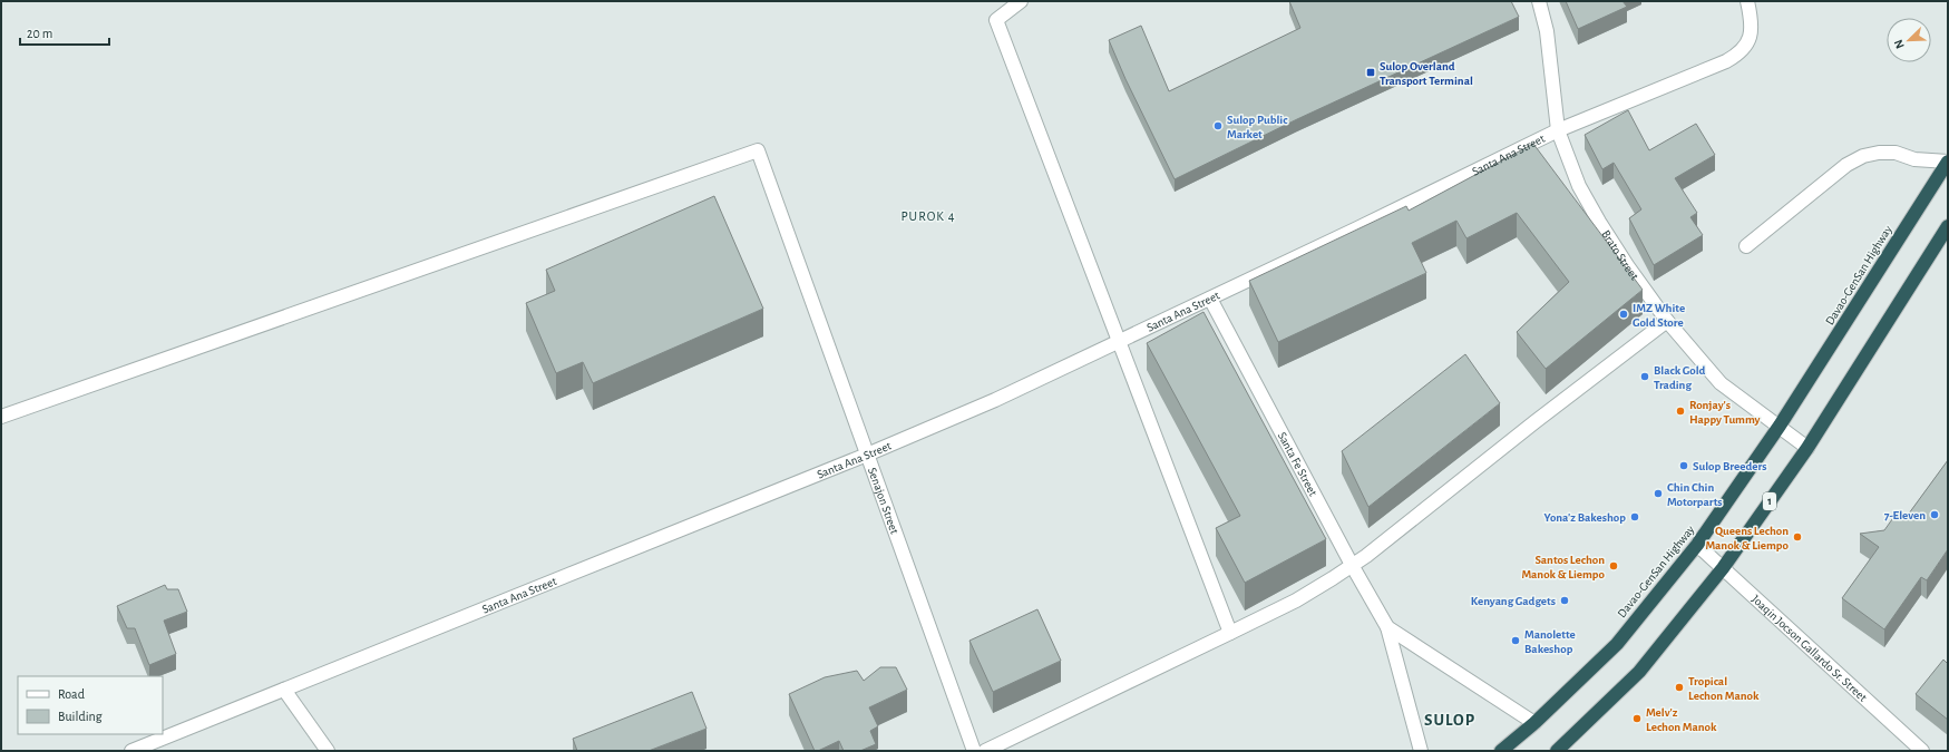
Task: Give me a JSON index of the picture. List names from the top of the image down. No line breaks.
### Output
{"streets":{"highway":["Davao-GenSan Highway","1"],"street":["Santa Ana Street","Brato Street","Santa Fe Street","Senajon Street","Joaqin Jocson Gallardo Sr. Street"]},"crossings":[["Santa Ana Street","Brato Street"],["Santa Ana Street","Santa Fe Street"],["Santa Ana Street","Senajon Street"],["Brato Street","Davao-GenSan Highway"],["Brato Street","1"],["Davao-GenSan Highway","Santa Fe Street"],["Davao-GenSan Highway","Joaqin Jocson Gallardo Sr. Street"],["1","Joaqin Jocson Gallardo Sr. Street"]],"districts":["PUROK 4","SULOP"],"places":{"transit":["Sulop Overland Transport Terminal"],"other":["Sulop Public Market","IMZ White Gold Store","Black Gold Trading","Ronjay's Happy Tummy","Sulop Breeders","Chin Chin Motorparts","7-Eleven","Yona'z Bakeshop","Queens Lechon Manok & Liempo","Santos Lechon Manok & Liempo","Kenyang Gadgets","Manolette Bakeshop","Tropical Lechon Manok","Melv'z Lechon Manok"]},"legend":["Road","Building"],"scale_bar":"20 m","north":"bottom left"}
